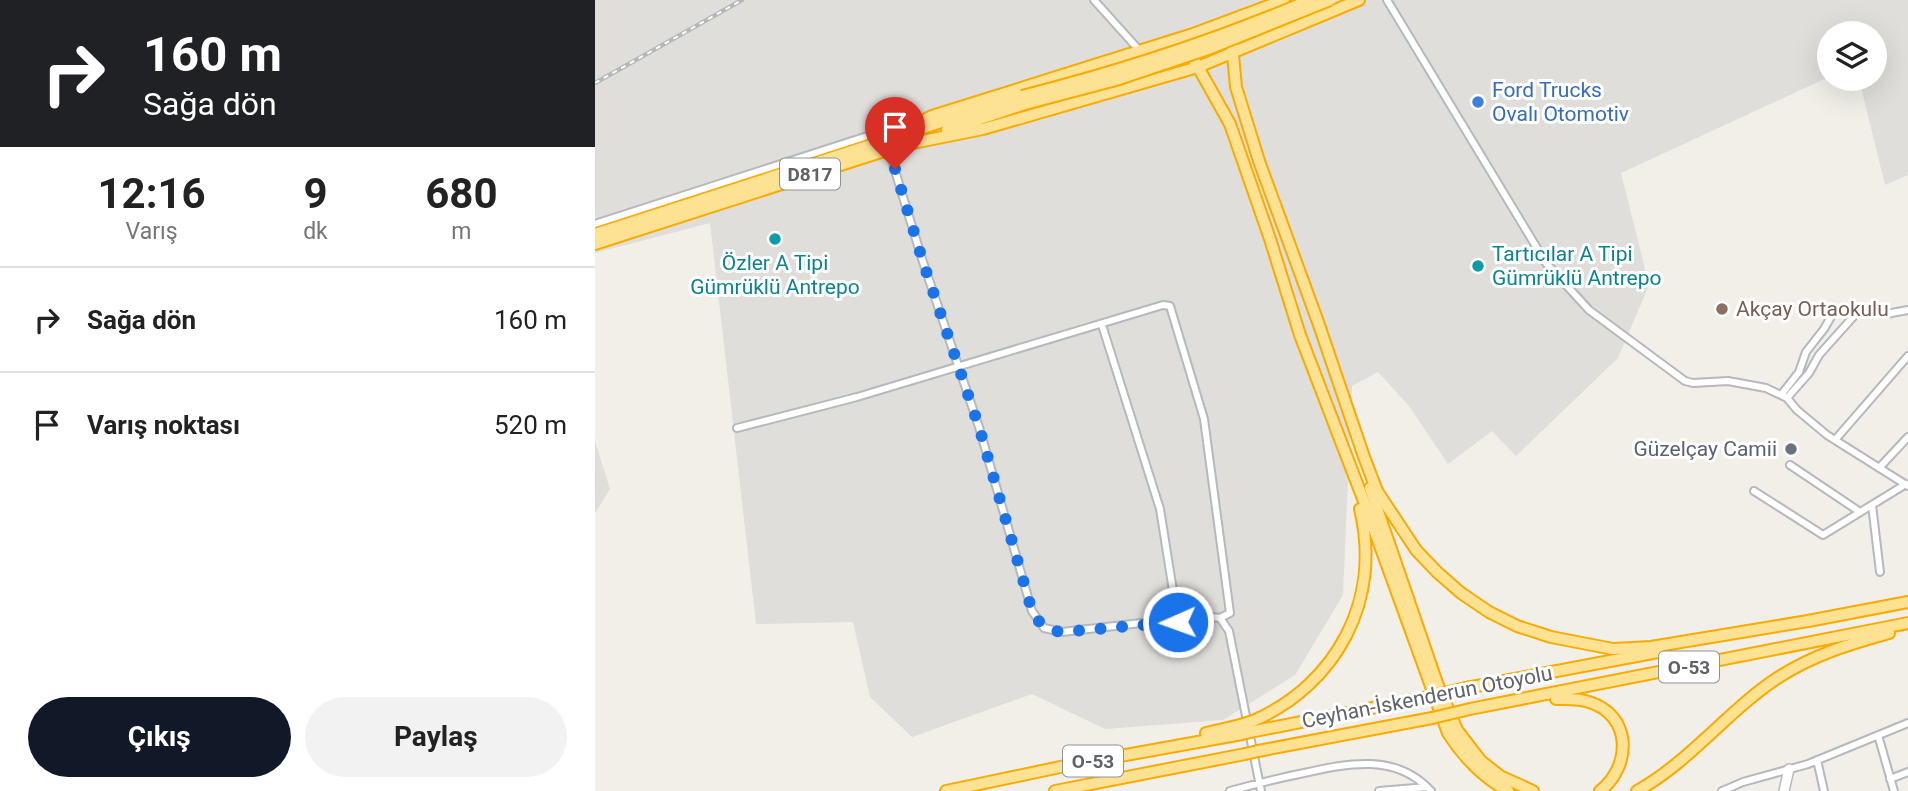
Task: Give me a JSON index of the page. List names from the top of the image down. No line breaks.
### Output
{"streets":{"highway":["D817","O-53","Ceyhan-İskenderun Otoyolu"]},"places":["Ford Trucks Ovalı Otomotiv","Özler A Tipi Gümrüklü Antrepo","Tartıcılar A Tipi Gümrüklü Antrepo","Akçay Ortaokulu","Güzelçay Camii"],"page":{"turn":["160 m","Sağa dön"],"eta":["12:16","Varış","9","dk","680","m"],"list":[{"name":"Sağa dön","value":"160 m"},{"name":"Varış noktası","value":"520 m"}],"buttons":["Çıkış","Paylaş"]}}
